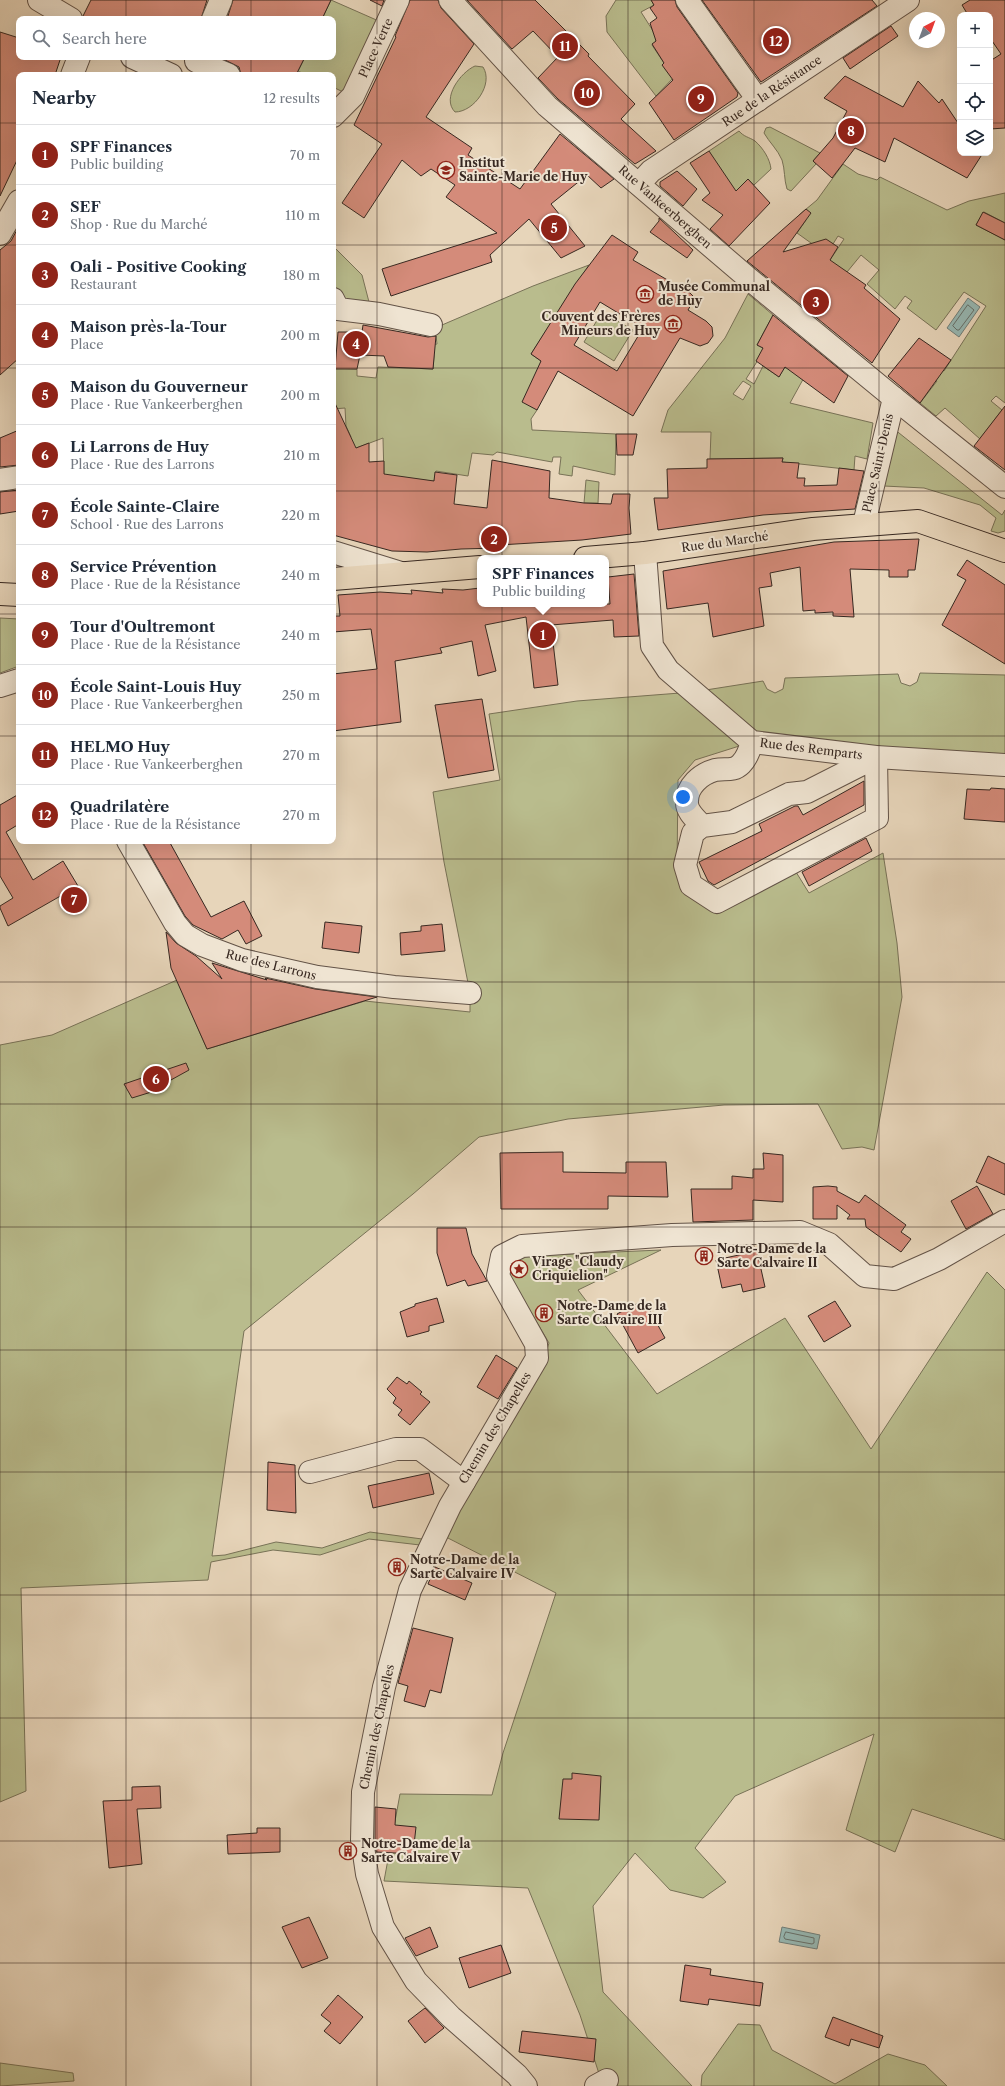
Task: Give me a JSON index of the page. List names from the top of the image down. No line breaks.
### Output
{"streets":{"main road":["Place Saint-Denis","Rue du Marché"],"street":["Place Verte","Rue de la Résistance","Rue Vankeerberghen","Rue des Remparts","Rue des Larrons","Chemin des Chapelles"]},"crossings":[["Rue de la Résistance","Rue Vankeerberghen"],["Rue Vankeerberghen","Place Saint-Denis"],["Place Saint-Denis","Rue du Marché"],["Rue du Marché","Rue des Remparts"]],"places":{"school or university":["Institut Sainte-Marie de Huy"],"museum":["Musée Communal de Huy","Couvent des Frères Mineurs de Huy"],"building":["Notre-Dame de la Sarte Calvaire II","Notre-Dame de la Sarte Calvaire III","Notre-Dame de la Sarte Calvaire IV","Notre-Dame de la Sarte Calvaire V"],"place":["Virage \"Claudy Criquielion\""]},"north":"top right","page":{"map_buttons":["+","−"],"search":"Search here","pins":["12","11","10","9","8","5","3","4","2","1","7","6"],"heading":["Nearby","12 results"],"list":[{"mark":"1","name":"SPF Finances","note":"Public building","value":"70 m"},{"mark":"2","name":"SEF","note":"Shop · Rue du Marché","value":"110 m"},{"mark":"3","name":"Oali - Positive Cooking","note":"Restaurant","value":"180 m"},{"mark":"4","name":"Maison près-la-Tour","note":"Place","value":"200 m"},{"mark":"5","name":"Maison du Gouverneur","note":"Place · Rue Vankeerberghen","value":"200 m"},{"mark":"6","name":"Li Larrons de Huy","note":"Place · Rue des Larrons","value":"210 m"},{"mark":"7","name":"École Sainte-Claire","note":"School · Rue des Larrons","value":"220 m"},{"mark":"8","name":"Service Prévention","note":"Place · Rue de la Résistance","value":"240 m"},{"mark":"9","name":"Tour d'Oultremont","note":"Place · Rue de la Résistance","value":"240 m"},{"mark":"10","name":"École Saint-Louis Huy","note":"Place · Rue Vankeerberghen","value":"250 m"},{"mark":"11","name":"HELMO Huy","note":"Place · Rue Vankeerberghen","value":"270 m"},{"mark":"12","name":"Quadrilatère","note":"Place · Rue de la Résistance","value":"270 m"}],"popup":["SPF Finances","Public building"]}}
